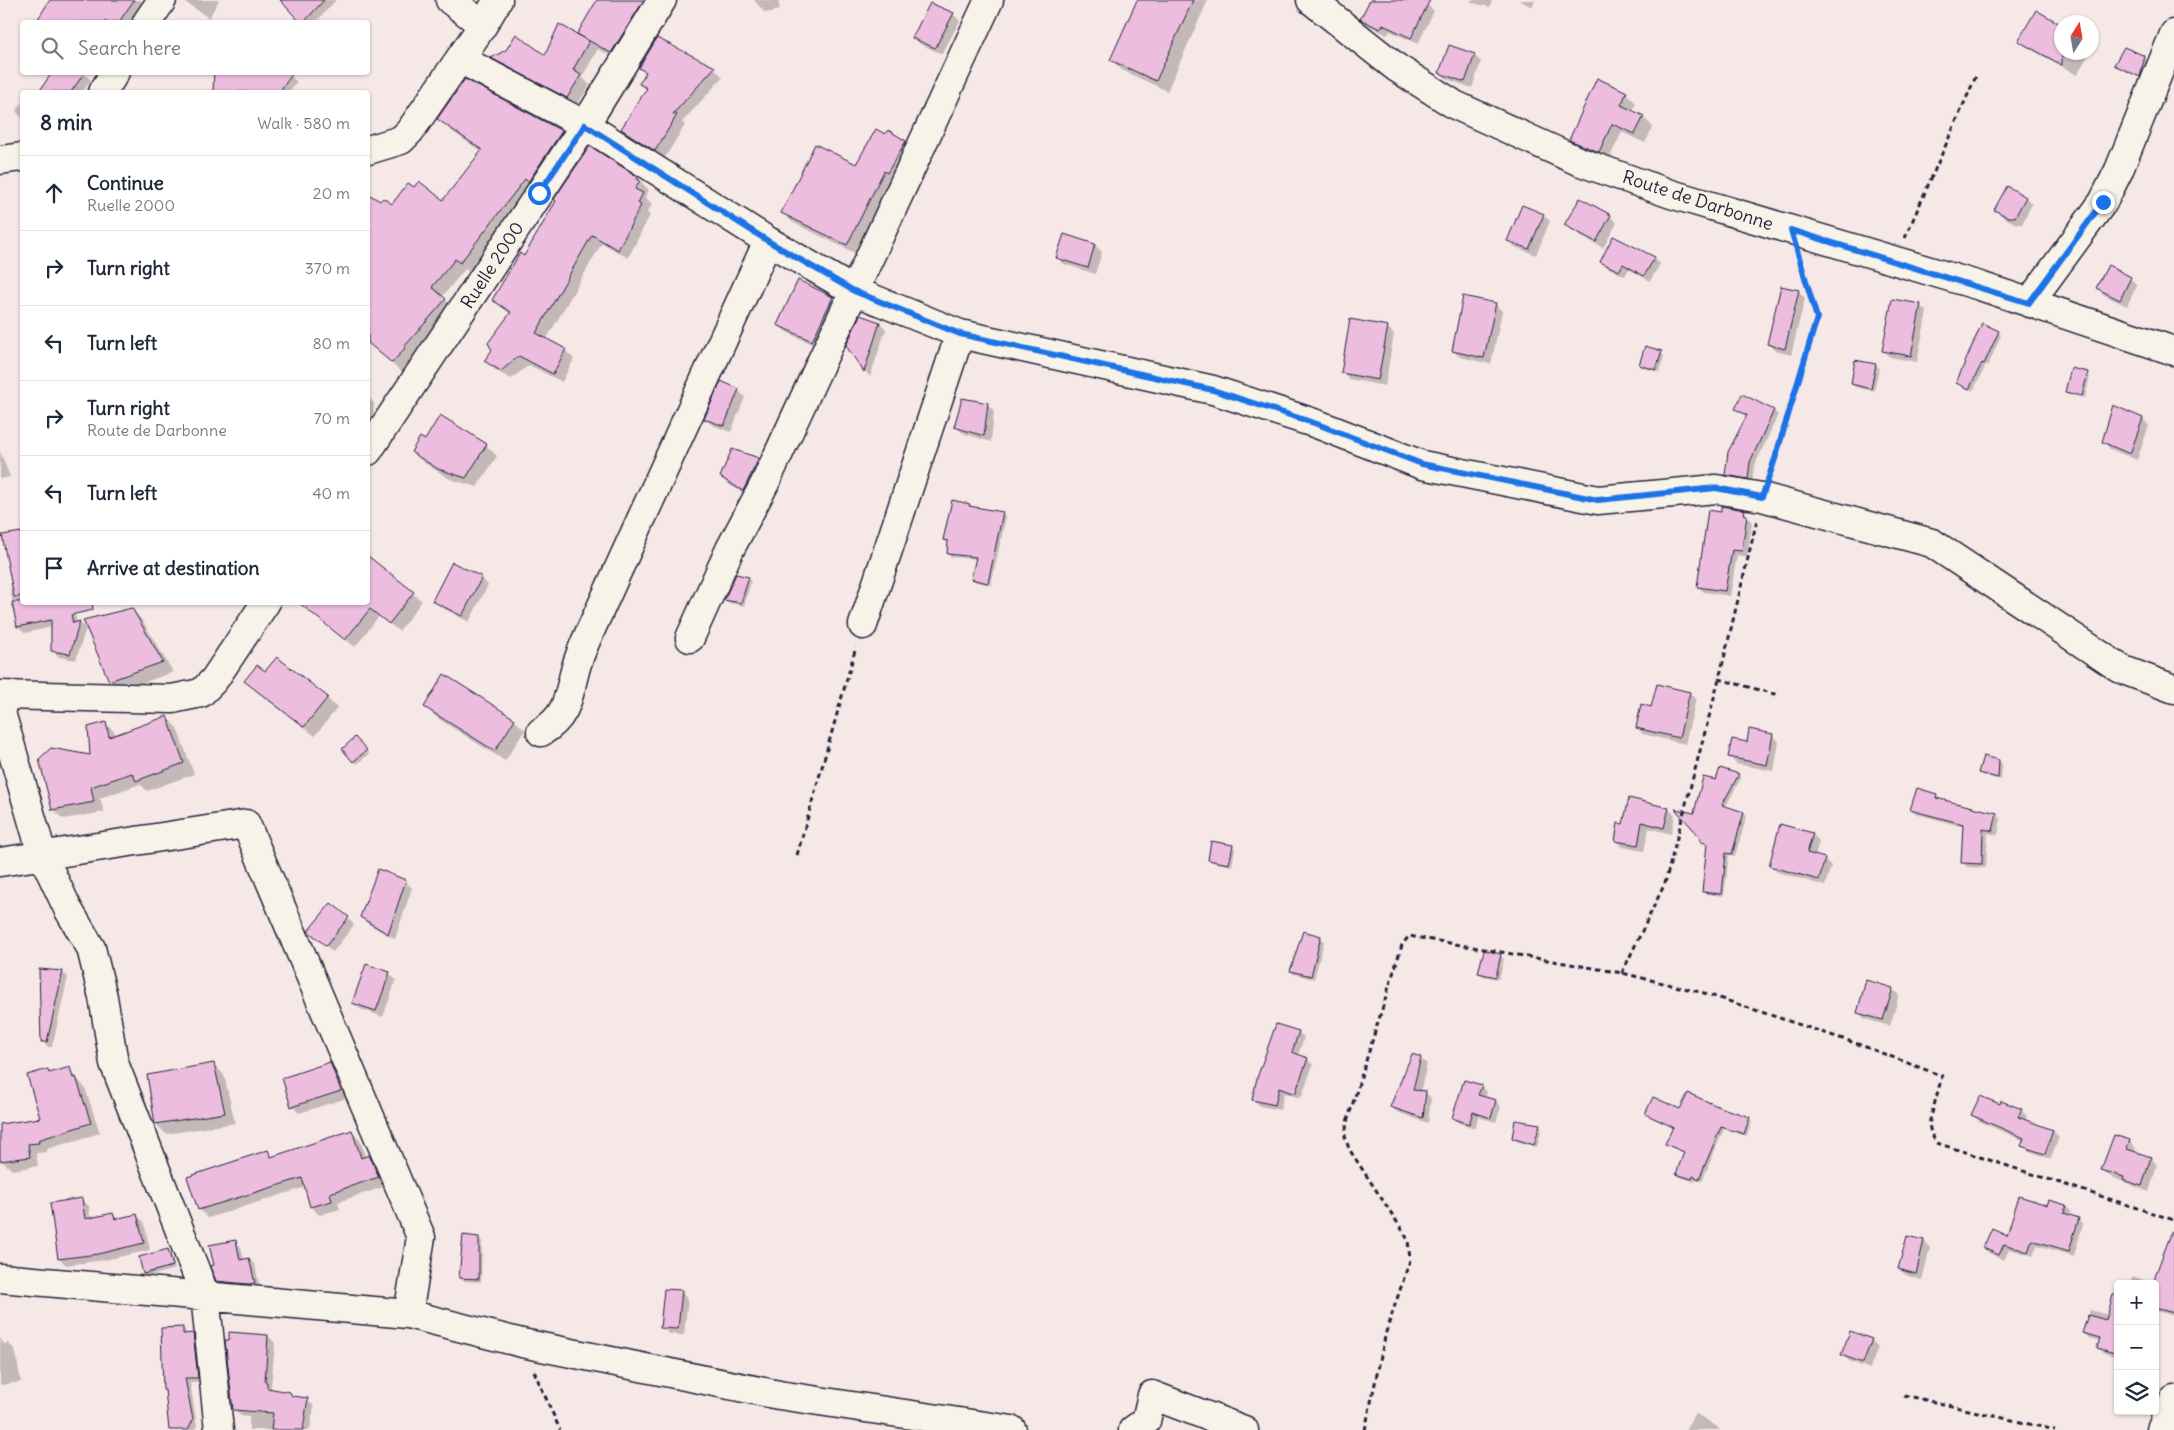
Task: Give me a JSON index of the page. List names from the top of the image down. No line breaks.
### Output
{"streets":{"street":["Route de Darbonne","Ruelle 2000"]},"north":"top","page":{"search":"Search here","heading":["8 min","Walk · 580 m"],"list":[["Continue","Ruelle 2000","20 m"],["Turn right","370 m"],["Turn left","80 m"],["Turn right","Route de Darbonne","70 m"],["Turn left","40 m"],"Arrive at destination"],"map_buttons":["+","−"]}}
